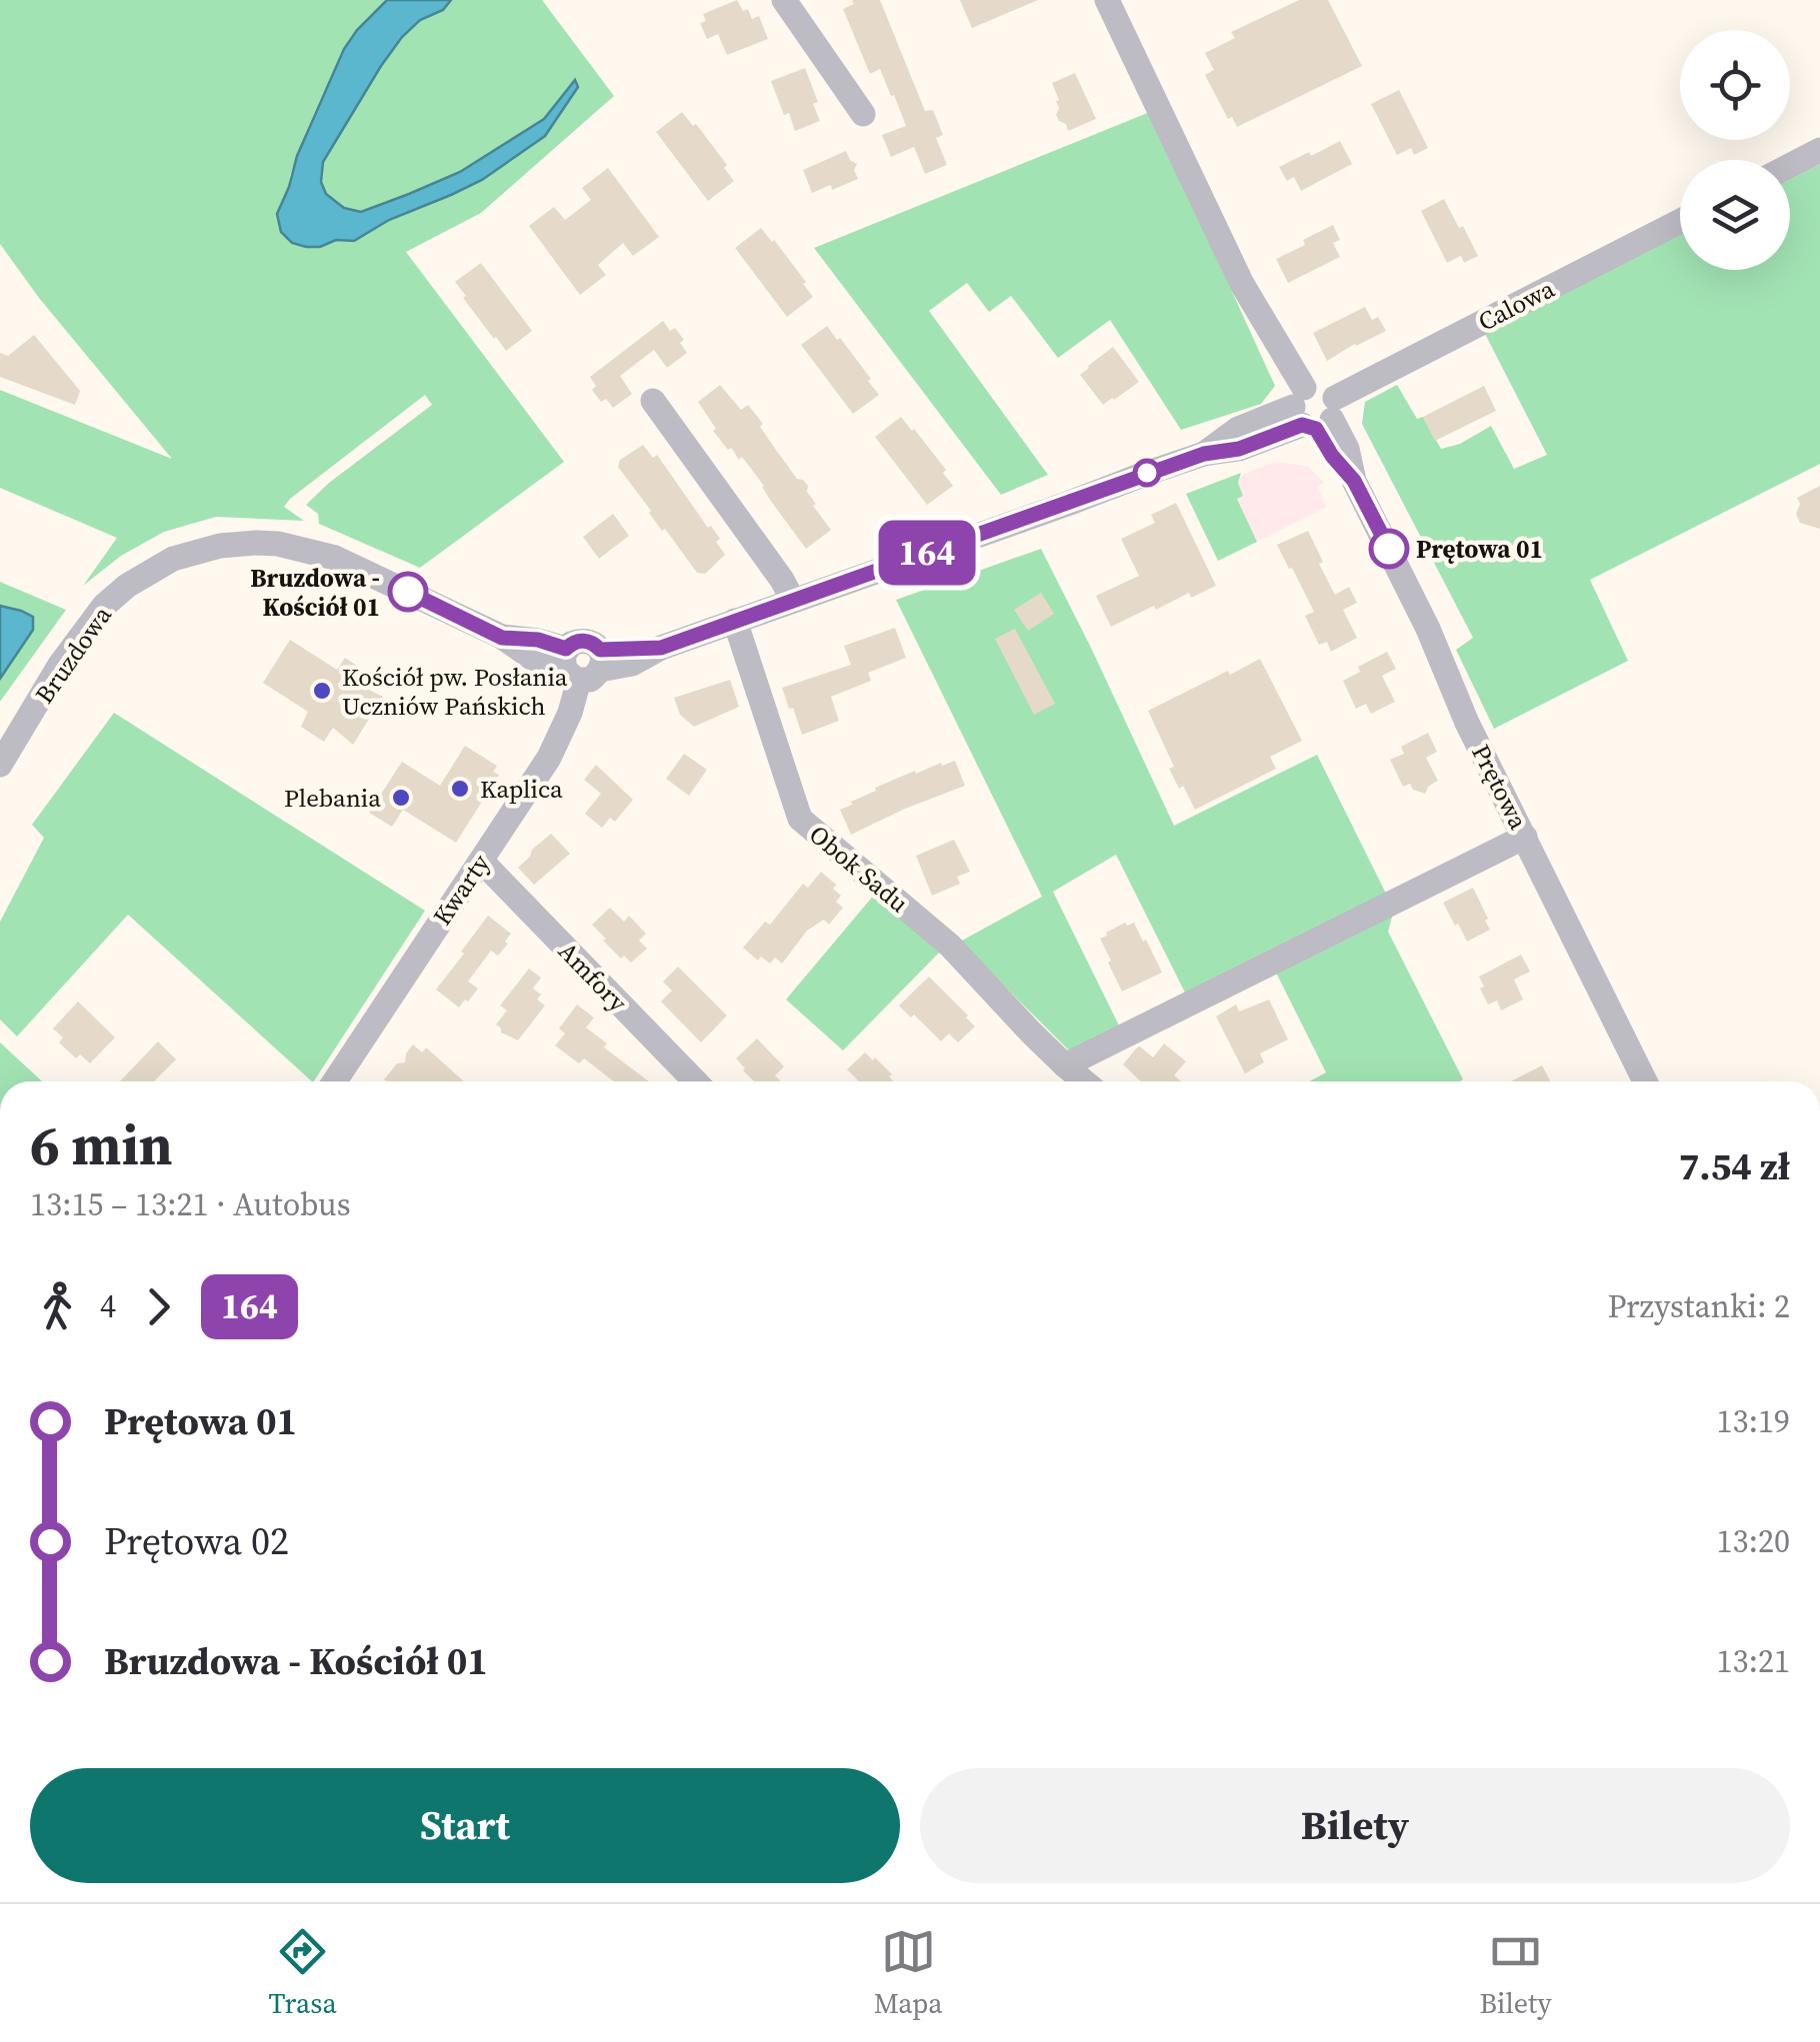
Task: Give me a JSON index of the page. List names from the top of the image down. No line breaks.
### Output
{"streets":{"street":["Calowa","Bruzdowa","Prętowa","Obok Sadu","Kwarty","Amfory"]},"crossings":[["Calowa","Bruzdowa"],["Calowa","Prętowa"],["Bruzdowa","Prętowa"],["Bruzdowa","Obok Sadu"],["Bruzdowa","Kwarty"],["Kwarty","Amfory"]],"places":["Prętowa 01","Bruzdowa - Kościół 01","Kościół pw. Posłania Uczniów Pańskich","Kaplica","Plebania"],"lines":["bus line 164"],"page":{"on_map":"164","heading":["6 min","13:15 – 13:21 · Autobus","7.54 zł"],"legs":["4","164","Przystanki: 2"],"list":[{"name":"Prętowa 01","value":"13:19"},{"name":"Prętowa 02","value":"13:20"},{"name":"Bruzdowa - Kościół 01","value":"13:21"}],"buttons":["Start","Bilety"],"tabs":["Trasa","Mapa","Bilety"]}}
